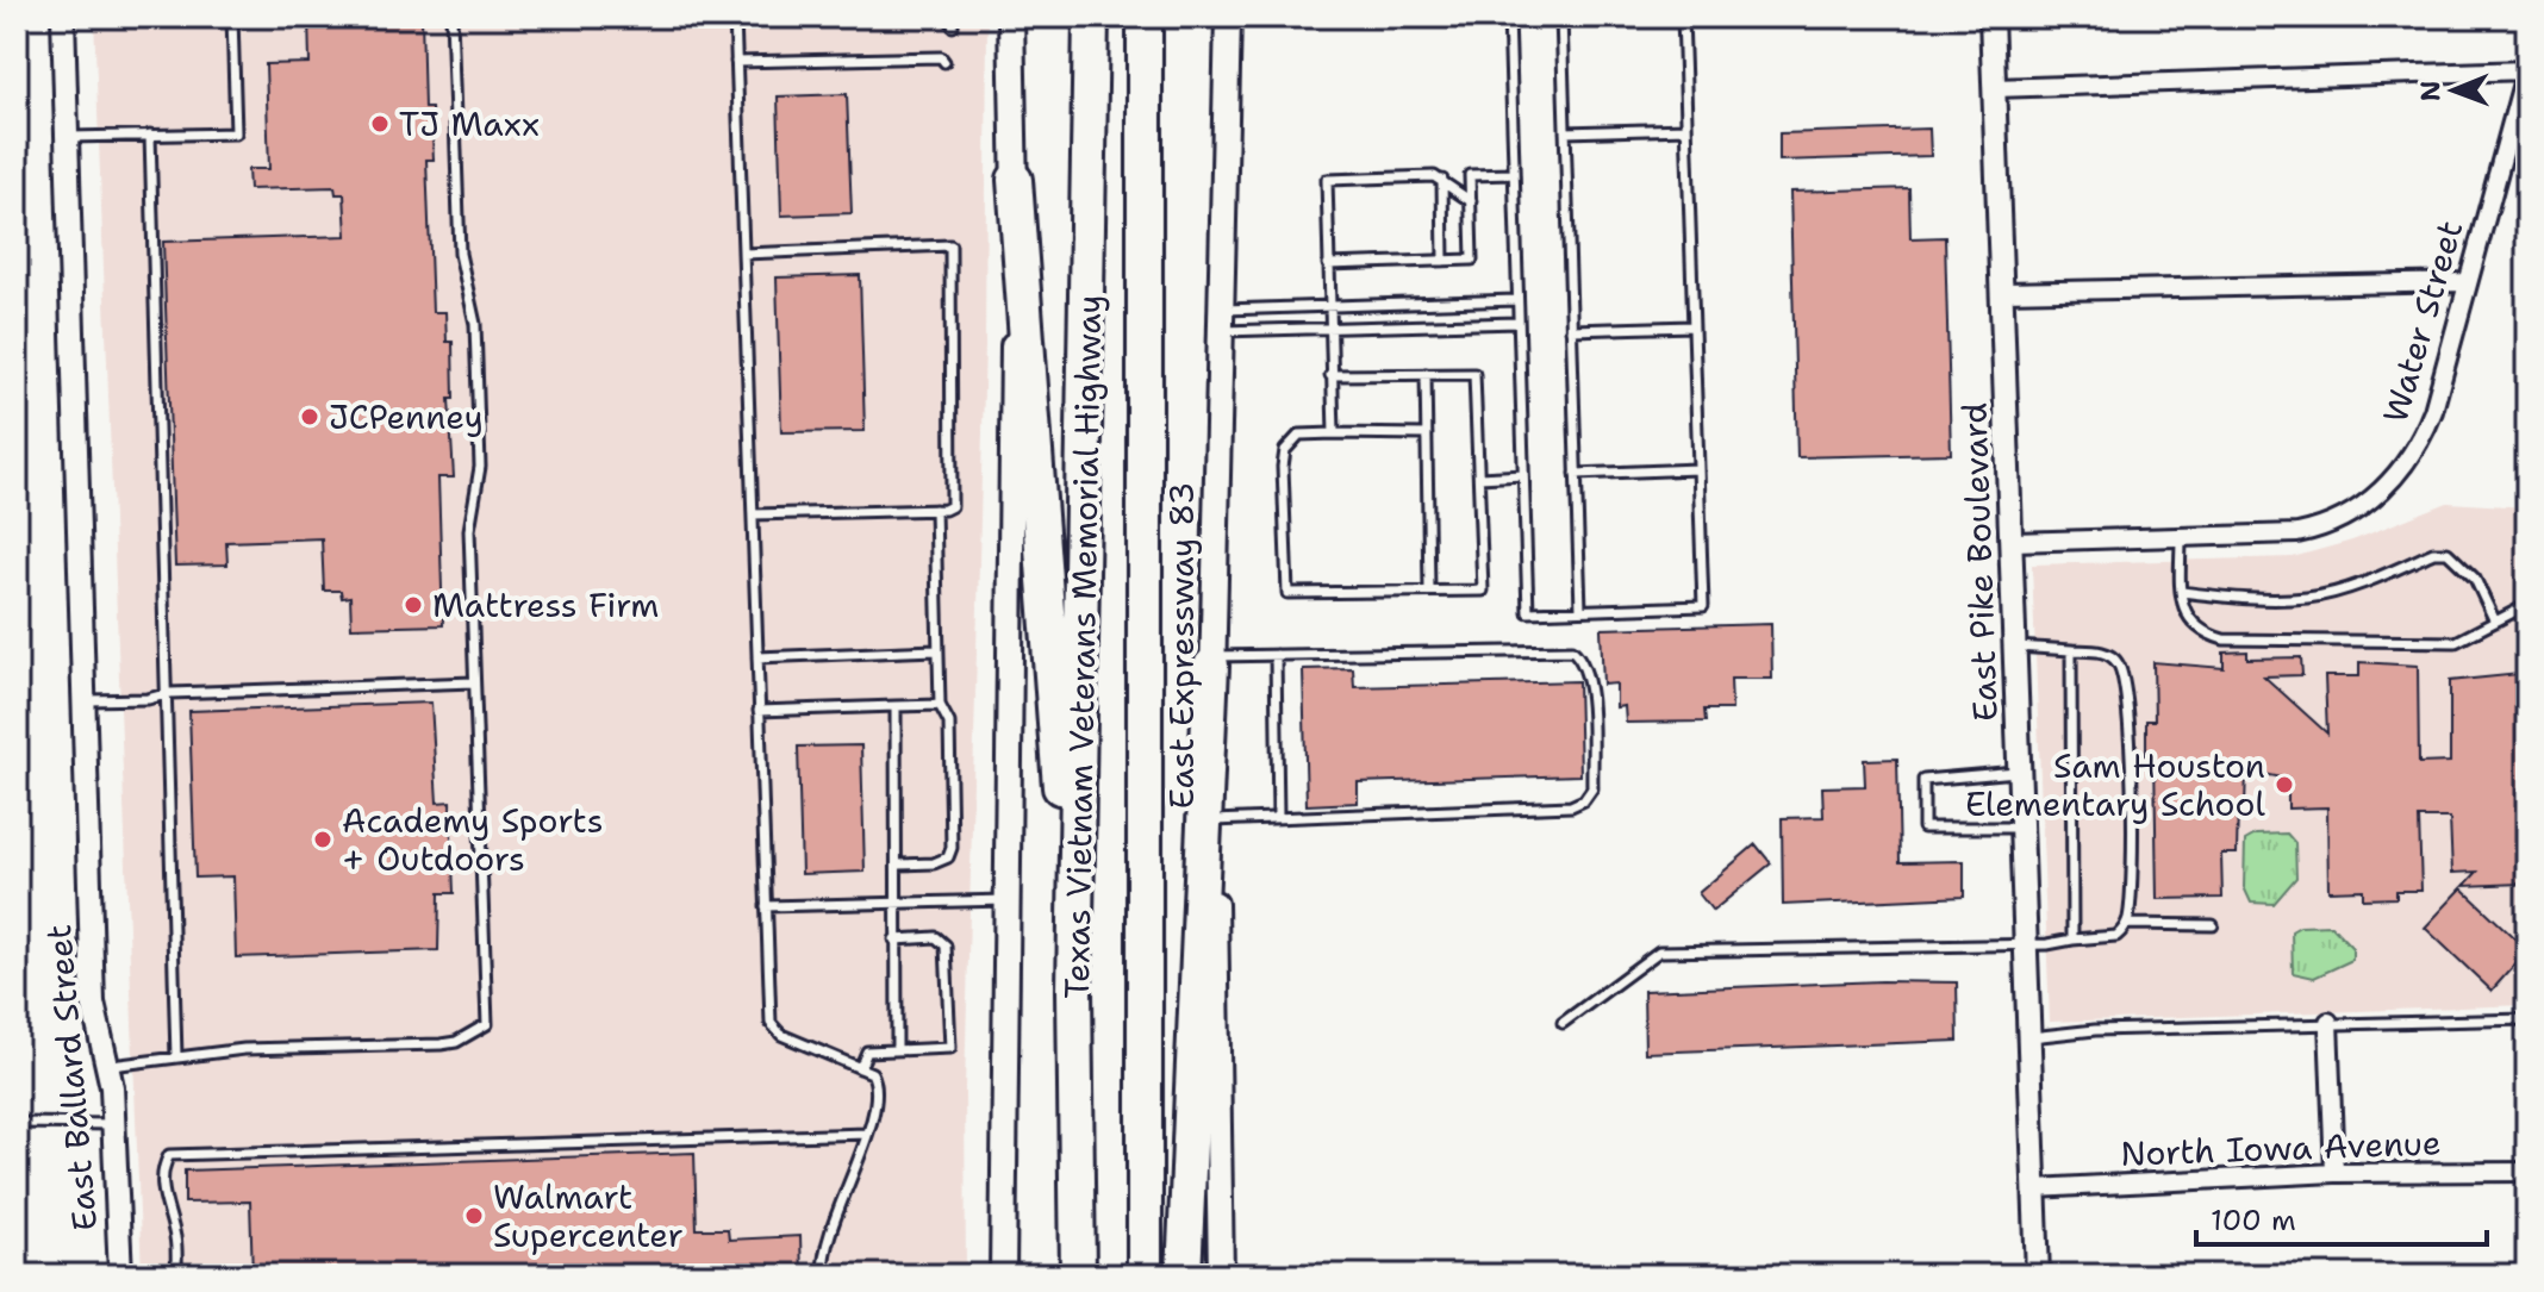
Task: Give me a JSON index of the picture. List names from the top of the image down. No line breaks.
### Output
{"streets":{"highway":["Texas Vietnam Veterans Memorial Highway"],"main road":["East Expressway 83"],"street":["Water Street","East Pike Boulevard","East Ballard Street","North Iowa Avenue"]},"crossings":[["Water Street","East Pike Boulevard"],["East Pike Boulevard","North Iowa Avenue"]],"places":["TJ Maxx","JCPenney","Mattress Firm","Sam Houston Elementary School","Academy Sports + Outdoors","Walmart Supercenter"],"scale_bar":"100 m","north":"left"}
